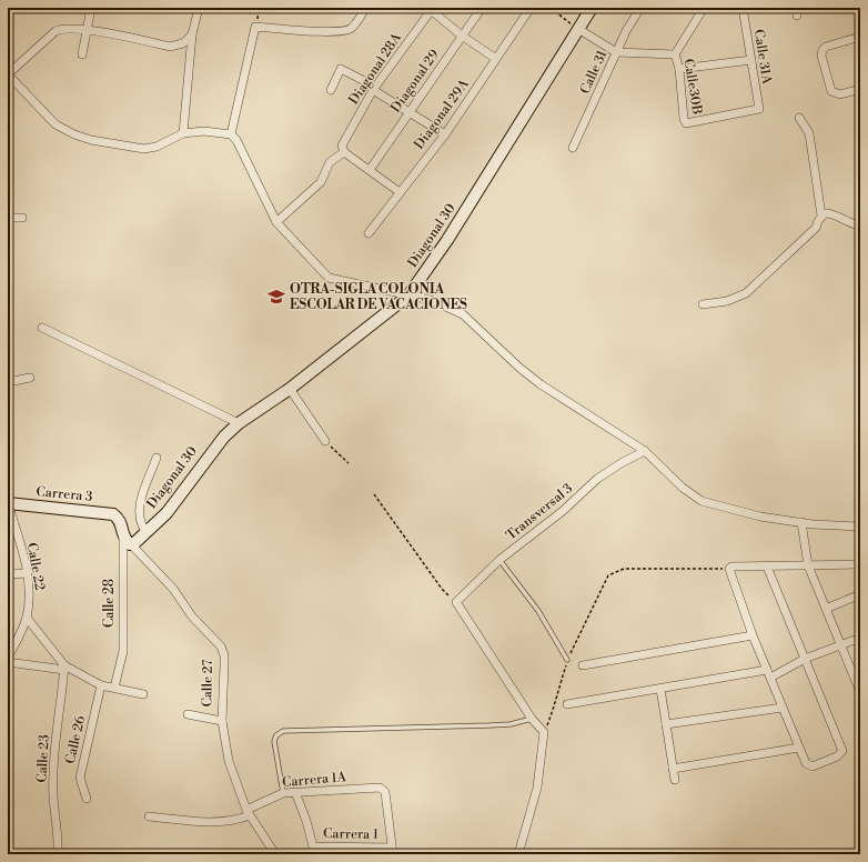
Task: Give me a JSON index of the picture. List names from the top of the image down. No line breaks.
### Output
{"streets":{"street":["Calle 31A","Diagonal 28A","Calle 31","Diagonal 29","Calle30B","Diagonal 29A","Diagonal 30","Carrera 3","Transversal 3","Calle 22","Calle 28","Calle 27","Calle 26","Calle 23","Carrera 1A","Carrera 1"]},"crossings":[["Calle 31A","Calle30B"],["Diagonal 30","Calle 28"],["Diagonal 30","Calle 27"],["Carrera 3","Calle 22"],["Carrera 3","Calle 28"],["Calle 28","Calle 27"],["Calle 27","Carrera 1A"],["Carrera 1A","Carrera 1"]],"places":{"school or university":["OTRA-SIGLA COLONIA ESCOLAR DE VACACIONES"]}}
